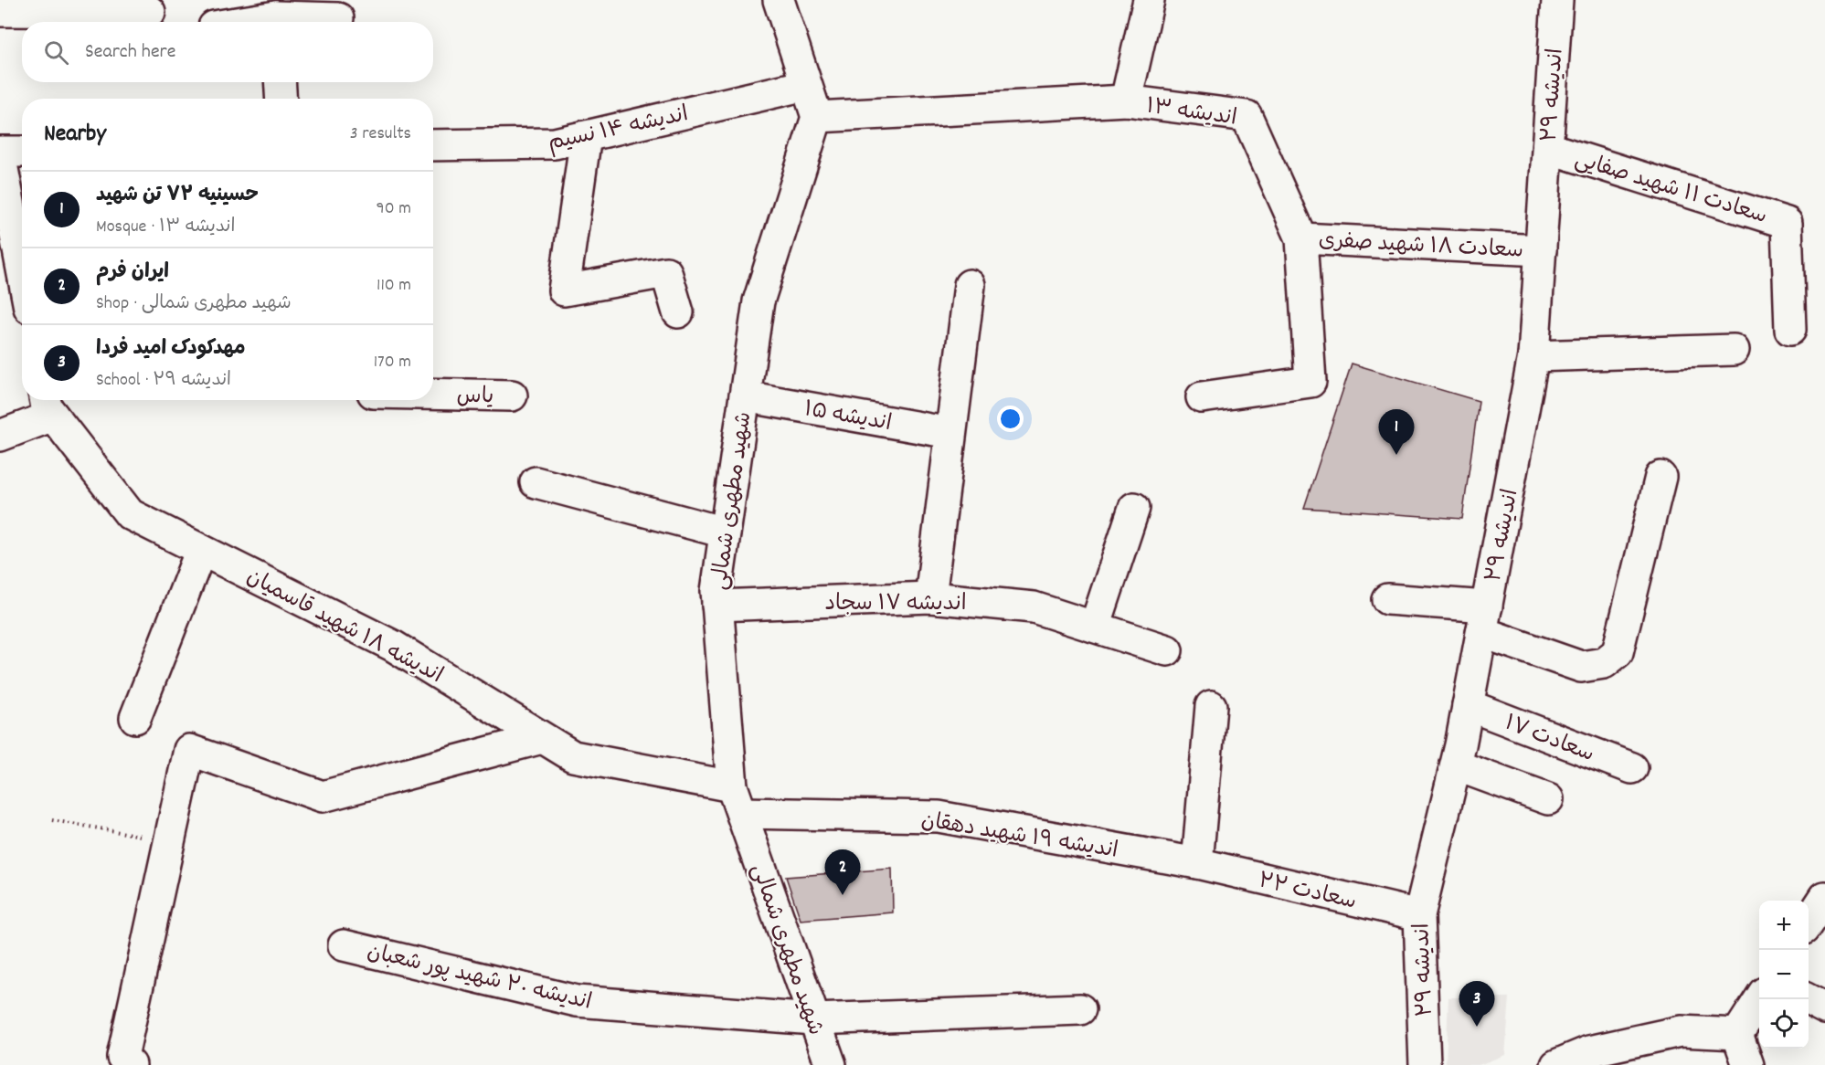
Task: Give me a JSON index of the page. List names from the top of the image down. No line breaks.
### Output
{"streets":{"street":["اندیشه ۲۹","اندیشه ۱۳","اندیشه ۱۴ نسیم","سعادت ۱۱ شهید صفایی","سعادت ۱۸ شهید صفری","یاس","اندیشه ۱۵","شهید مطهری شمالی","اندیشه ۱۷ سجاد","اندیشه ۱۸ شهید قاسمیان","سعادت ۱۷","اندیشه ۱۹ شهید دهقان","سعادت ۲۲","اندیشه ۲۰ شهید پور شعبان"]},"crossings":[["اندیشه ۲۹","سعادت ۱۱ شهید صفایی"],["اندیشه ۲۹","سعادت ۱۸ شهید صفری"],["اندیشه ۲۹","سعادت ۱۷"],["اندیشه ۲۹","سعادت ۲۲"],["اندیشه ۱۳","سعادت ۱۸ شهید صفری"],["اندیشه ۱۳","شهید مطهری شمالی"],["اندیشه ۱۵","شهید مطهری شمالی"],["شهید مطهری شمالی","اندیشه ۱۷ سجاد"],["شهید مطهری شمالی","اندیشه ۱۸ شهید قاسمیان"],["شهید مطهری شمالی","اندیشه ۱۹ شهید دهقان"],["شهید مطهری شمالی","اندیشه ۲۰ شهید پور شعبان"],["اندیشه ۱۸ شهید قاسمیان","اندیشه ۱۹ شهید دهقان"],["اندیشه ۱۹ شهید دهقان","سعادت ۲۲"]],"page":{"search":"Search here","heading":["Nearby","3 results"],"list":[{"mark":"1","name":"حسینیه ۷۲ تن شهید","note":"Mosque · اندیشه ۱۳","value":"90 m"},{"mark":"2","name":"ایران فرم","note":"Shop · شهید مطهری شمالی","value":"110 m"},{"mark":"3","name":"مهدکودک امید فردا","note":"School · اندیشه ۲۹","value":"170 m"}],"pins":["1","2","3"],"map_buttons":["+","−"]}}
